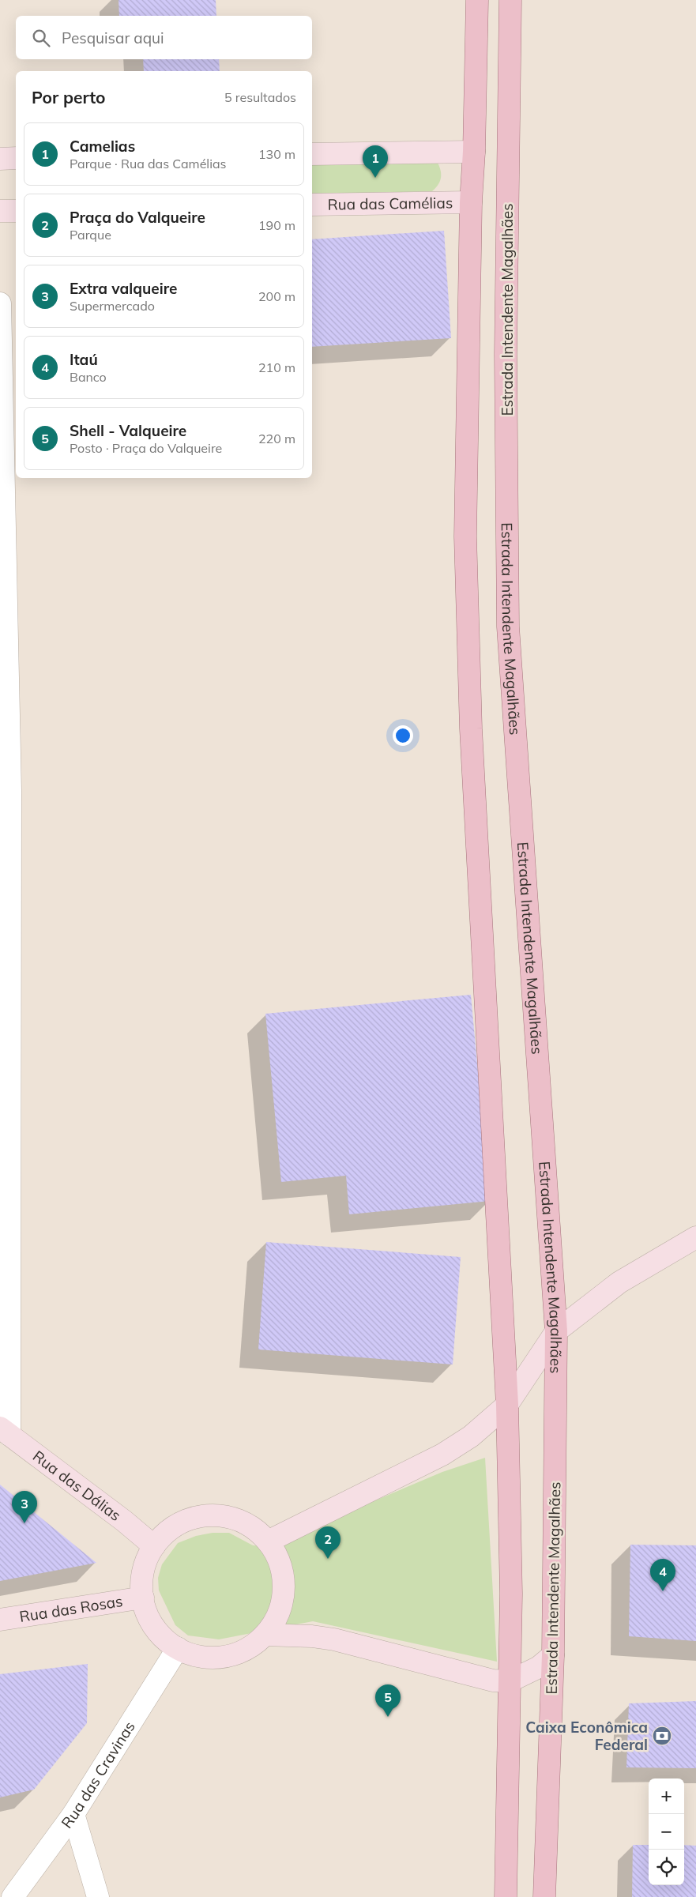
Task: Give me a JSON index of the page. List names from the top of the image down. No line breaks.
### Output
{"streets":{"main road":["Estrada Intendente Magalhães"],"street":["Rua das Camélias","Rua das Dálias","Rua das Rosas","Rua das Cravinas"]},"places":{"bank":["Caixa Econômica Federal"]},"page":{"search":"Pesquisar aqui","heading":["Por perto","5 resultados"],"list":[{"mark":"1","name":"Camelias","note":"Parque · Rua das Camélias","value":"130 m"},{"mark":"2","name":"Praça do Valqueire","note":"Parque","value":"190 m"},{"mark":"3","name":"Extra valqueire","note":"Supermercado","value":"200 m"},{"mark":"4","name":"Itaú","note":"Banco","value":"210 m"},{"mark":"5","name":"Shell - Valqueire","note":"Posto · Praça do Valqueire","value":"220 m"}],"pins":["1","3","2","4","5"],"map_buttons":["+","−"]}}
